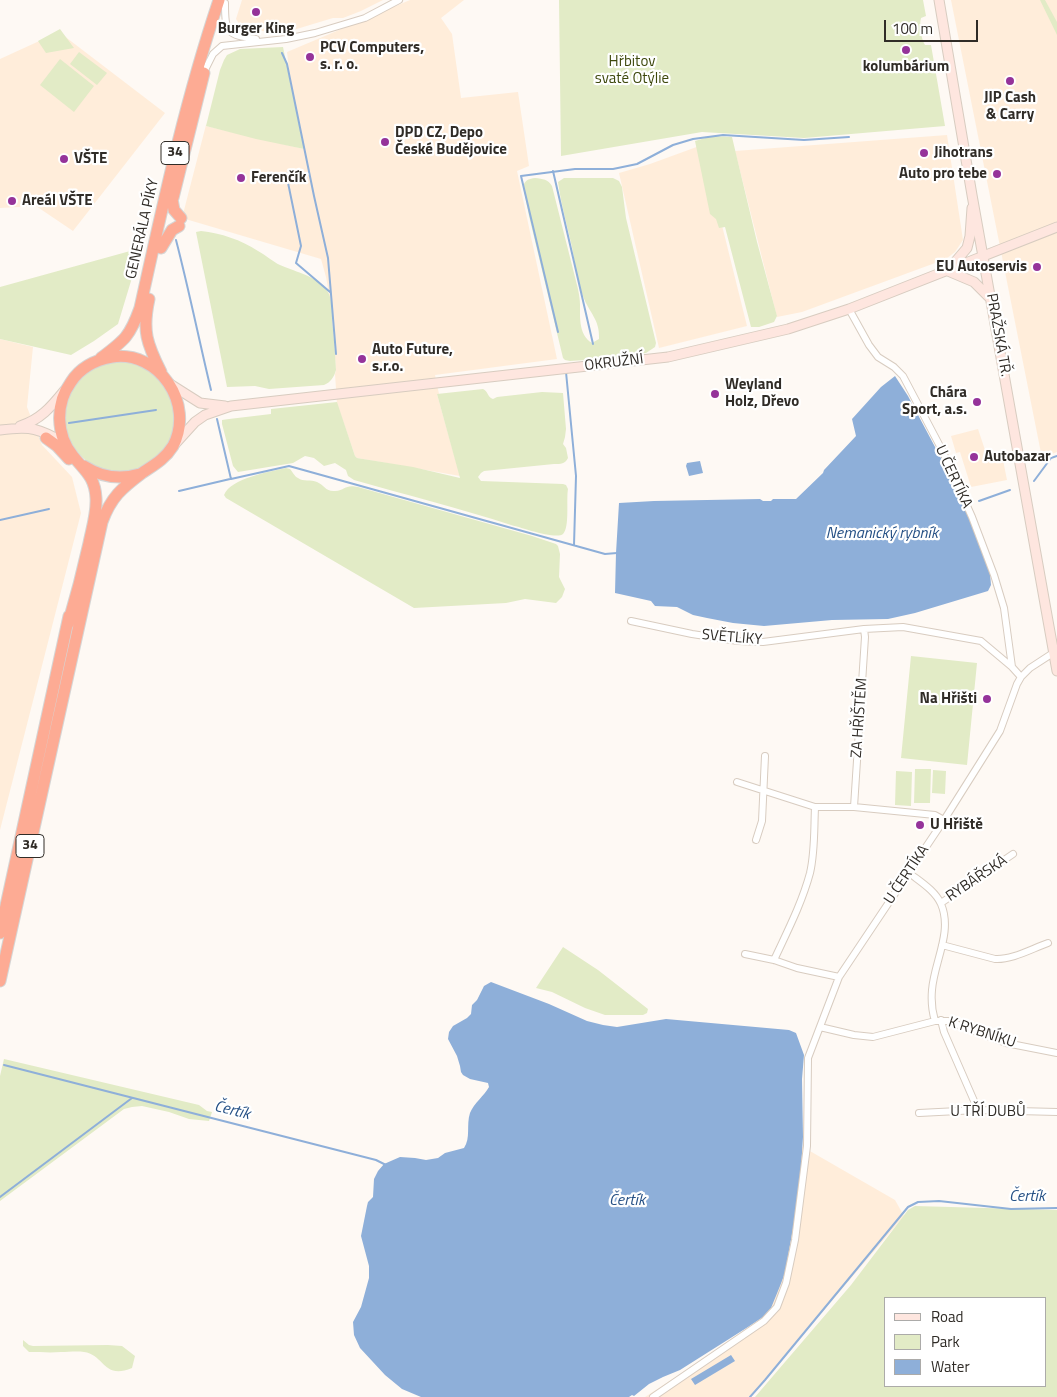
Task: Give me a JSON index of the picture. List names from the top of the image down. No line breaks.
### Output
{"streets":{"highway":["34","GENERÁLA PÍKY"],"main road":["PRAŽSKÁ TŘ.","OKRUŽNÍ"],"street":["U ČERTÍKA","SVĚTLÍKY","ZA HŘIŠTĚM","RYBÁŘSKÁ","K RYBNÍKU","U TŘÍ DUBŮ"]},"crossings":[["34","GENERÁLA PÍKY"],["34","OKRUŽNÍ"],["GENERÁLA PÍKY","OKRUŽNÍ"],["PRAŽSKÁ TŘ.","OKRUŽNÍ"],["OKRUŽNÍ","U ČERTÍKA"],["U ČERTÍKA","RYBÁŘSKÁ"],["U ČERTÍKA","K RYBNÍKU"],["SVĚTLÍKY","ZA HŘIŠTĚM"],["RYBÁŘSKÁ","K RYBNÍKU"],["RYBÁŘSKÁ","U TŘÍ DUBŮ"]],"water":["Nemanický rybník","Čertík"],"parks":["Hřbitov svaté Otýlie"],"places":["Burger King","kolumbárium","PCV Computers, s. r. o.","JIP Cash & Carry","DPD CZ, Depo České Budějovice","Jihotrans","VŠTE","Auto pro tebe","Ferenčík","Areál VŠTE","EU Autoservis","Auto Future, s.r.o.","Weyland Holz, Dřevo","Chára Sport, a.s.","Autobazar","Na Hřišti","U Hřiště"],"legend":["Road","Park","Water"],"scale_bar":"100 m"}
